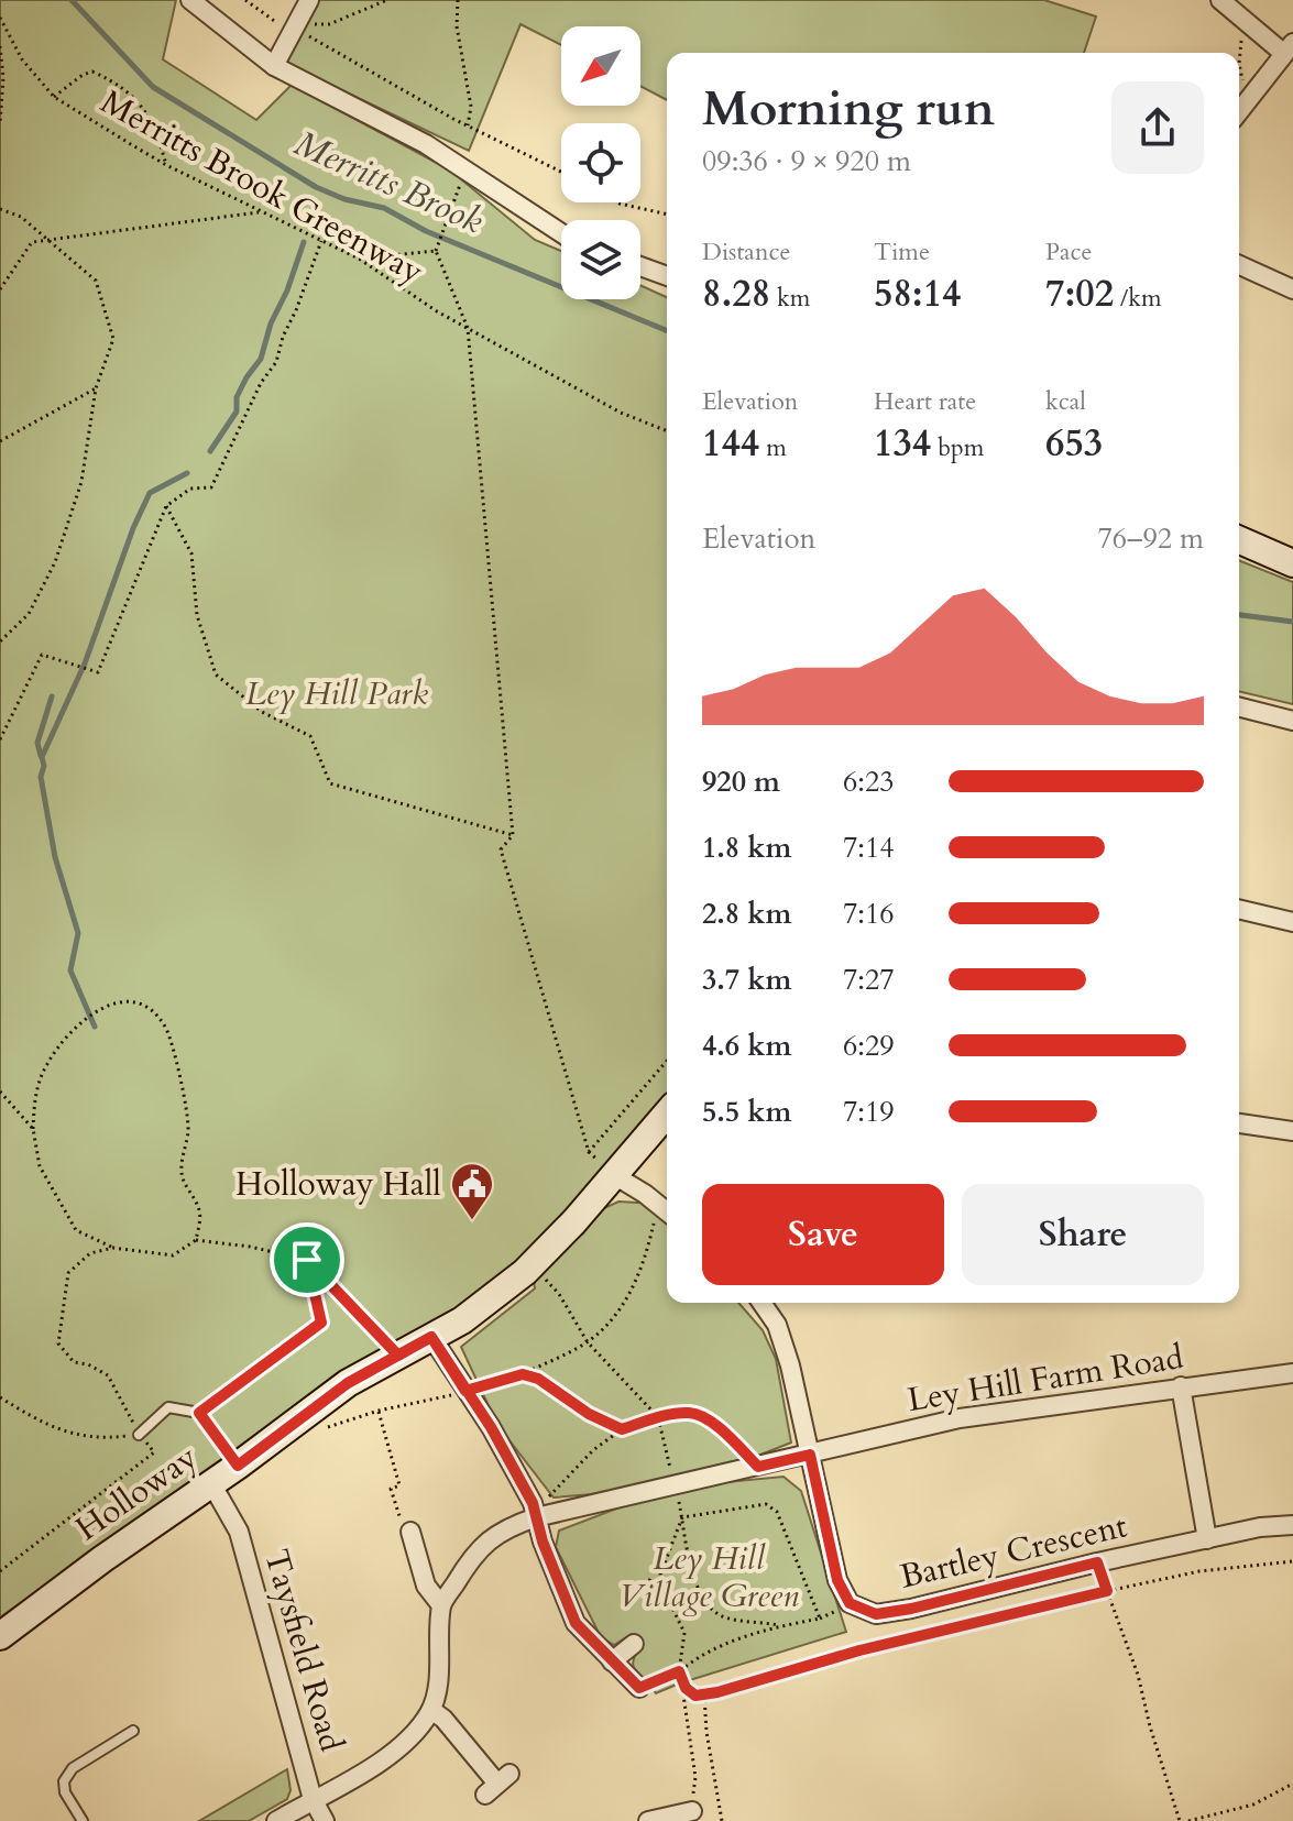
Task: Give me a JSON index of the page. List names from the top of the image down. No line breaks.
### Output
{"streets":{"street":["Ley Hill Farm Road","Holloway","Bartley Crescent","Taysfield Road"],"path":["Merritts Brook Greenway"]},"crossings":[["Ley Hill Farm Road","Bartley Crescent"],["Holloway","Taysfield Road"]],"water":["Merritts Brook"],"parks":["Ley Hill Park","Ley Hill Village Green"],"places":{"public building":["Holloway Hall"]},"north":"bottom left","page":{"heading":["Morning run","09:36 · 9 × 920 m"],"stats":[["Distance","8.28 km"],["Time","58:14"],["Pace","7:02 /km"],["Elevation","144 m"],["Heart rate","134 bpm"],["kcal","653"]],"chart":["Elevation","76–92 m"],"list":[{"name":"920 m","note":"6:23"},{"name":"1.8 km","note":"7:14"},{"name":"2.8 km","note":"7:16"},{"name":"3.7 km","note":"7:27"},{"name":"4.6 km","note":"6:29"},{"name":"5.5 km","note":"7:19"}],"buttons":["Save","Share"]}}
